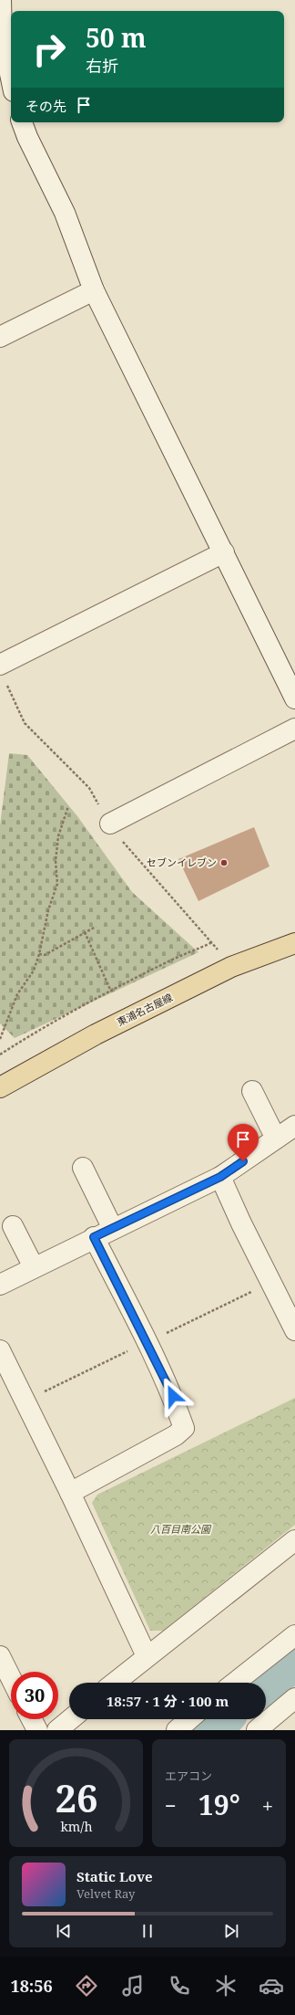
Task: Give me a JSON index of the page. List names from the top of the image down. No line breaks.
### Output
{"streets":{"main road":["東浦名古屋線"]},"parks":["八百目南公園"],"places":["セブンイレブン"],"page":{"turn":["50 m","右折"],"then":"その先","limit":"30","trip":"18:57 · 1 分 · 100 m","tile":"エアコン","heat":["−","19°","+"],"song":["Static Love","Velvet Ray"],"tabs":"18:56","gauge":["26","km/h"]}}
